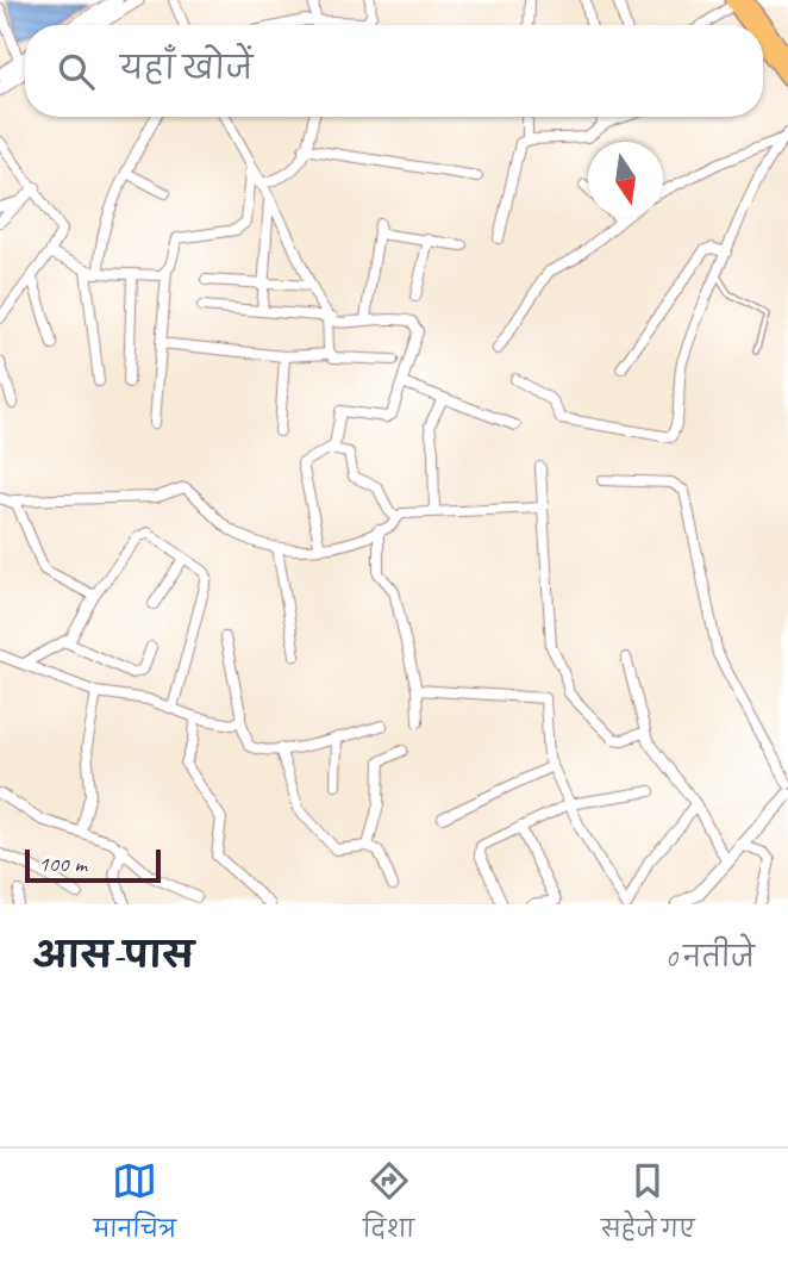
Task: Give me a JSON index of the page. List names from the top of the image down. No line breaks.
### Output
{"scale_bar":"100 m","north":"bottom","page":{"search":"यहाँ खोजें","scale":"100 m","heading":["आस-पास","0 नतीजे"],"nav":["मानचित्र","दिशा","सहेजे गए"]}}
